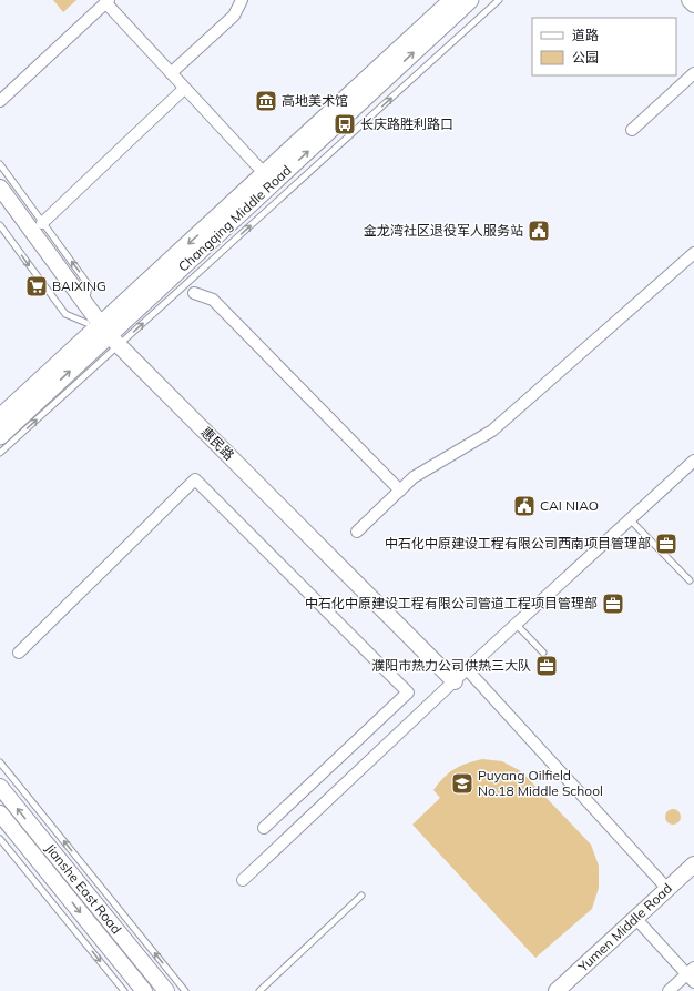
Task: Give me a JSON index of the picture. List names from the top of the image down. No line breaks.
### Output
{"streets":{"main road":["Changqing Middle Road"],"street":["惠民路","Jianshe East Road","Yumen Middle Road"]},"crossings":[["Changqing Middle Road","惠民路"]],"places":{"museum":["高地美术馆"],"bus stop":["长庆路胜利路口"],"public building":["金龙湾社区退役军人服务站","CAI NIAO"],"supermarket":["BAIXING"],"office":["中石化中原建设工程有限公司西南项目管理部","中石化中原建设工程有限公司管道工程项目管理部","濮阳市热力公司供热三大队"],"school or university":["Puyang Oilfield No.18 Middle School"]},"legend":["道路","公园"]}
